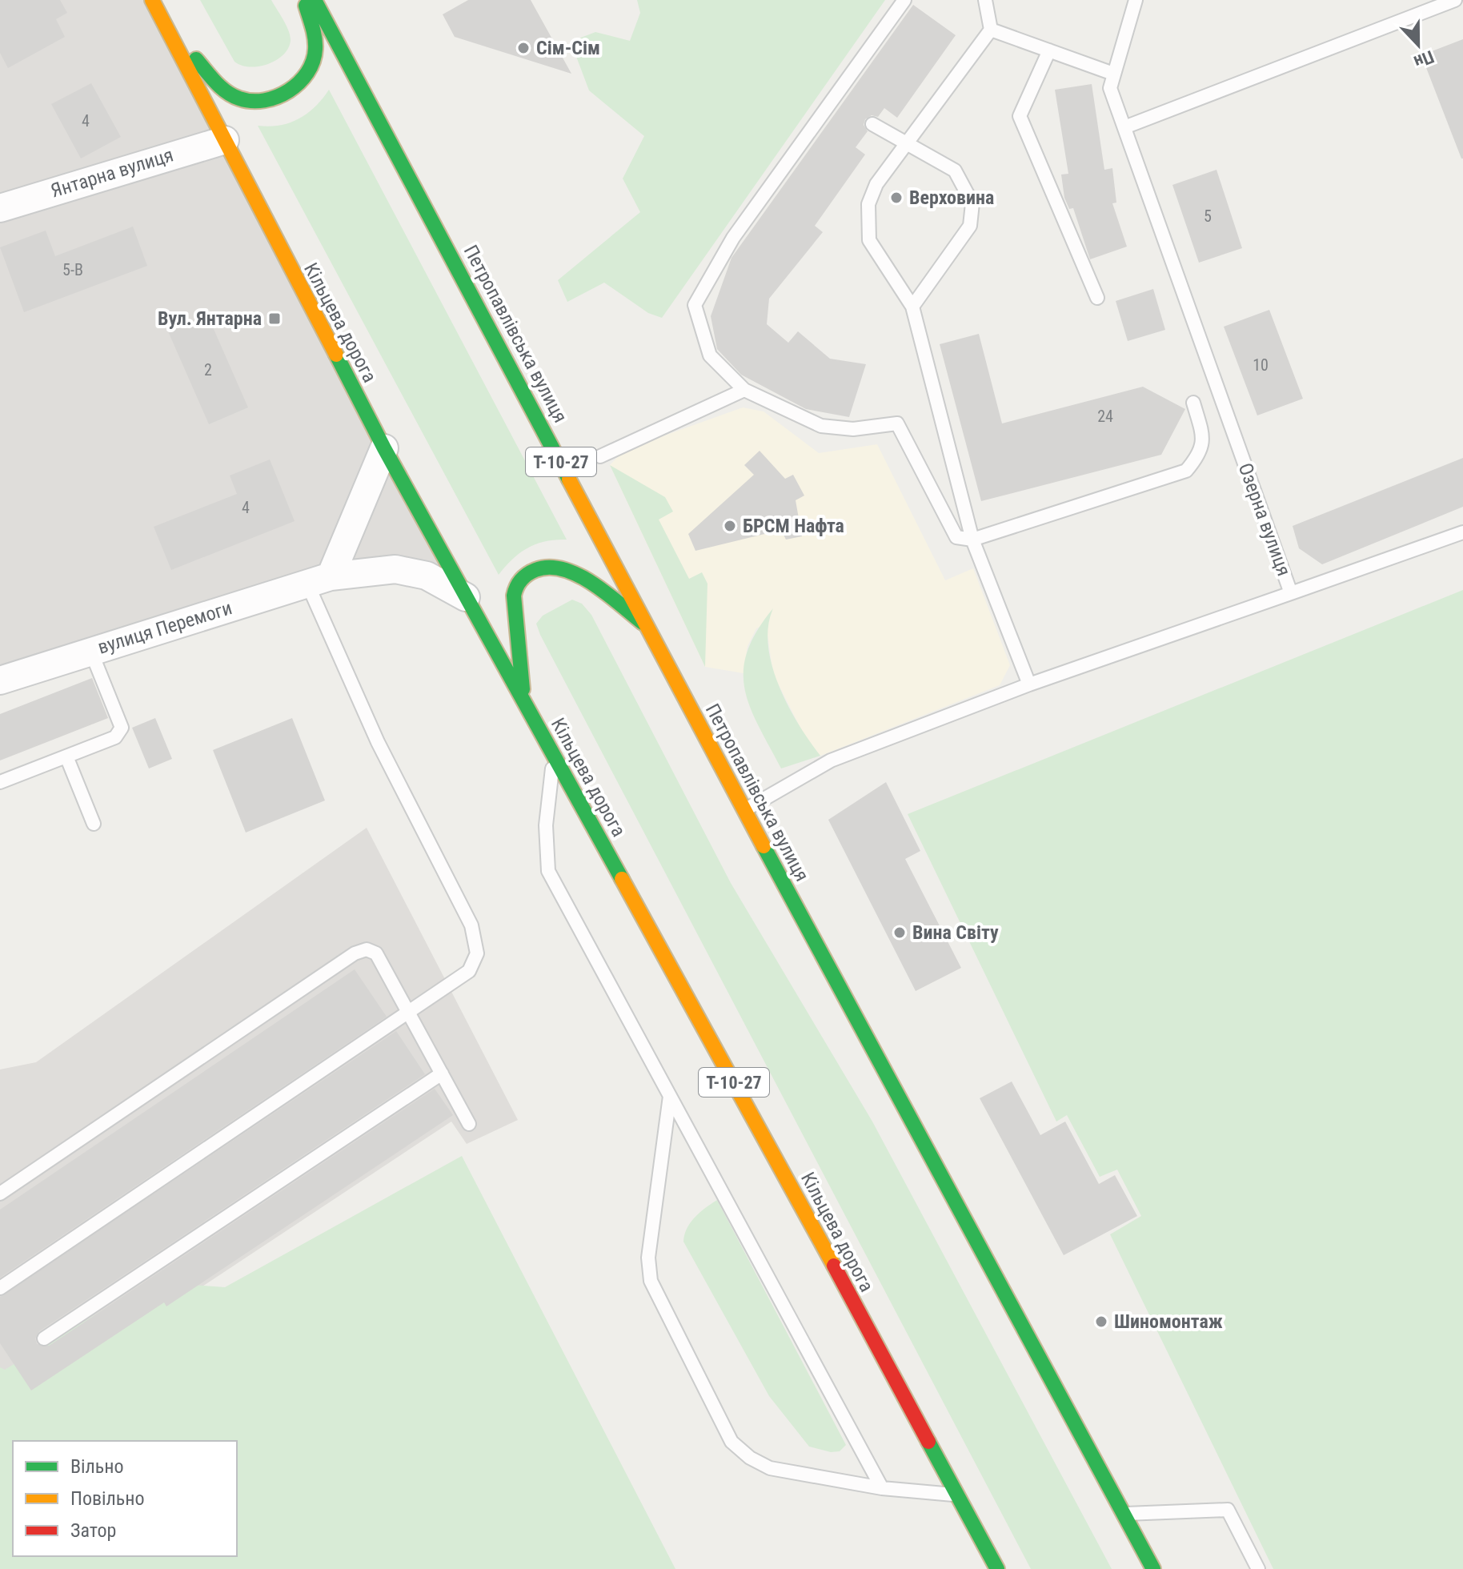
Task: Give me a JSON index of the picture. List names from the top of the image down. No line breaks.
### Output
{"streets":{"highway":["Кільцева дорога","Петропавлівська вулиця","Т-10-27"],"street":["Янтарна вулиця","вулиця Перемоги"],"lane":["Озерна вулиця"]},"crossings":[["Янтарна вулиця","Кільцева дорога"],["Кільцева дорога","вулиця Перемоги"],["Петропавлівська вулиця","Т-10-27"],["Петропавлівська вулиця","Озерна вулиця"]],"places":{"other":["Сім-Сім","Верховина","БРСМ Нафта","Вина Світу","Шиномонтаж"],"transit":["Вул. Янтарна"]},"house_numbers":["4","5","5-В","10","2","24","4"],"legend":["Вільно","Повільно","Затор"],"north":"bottom"}
